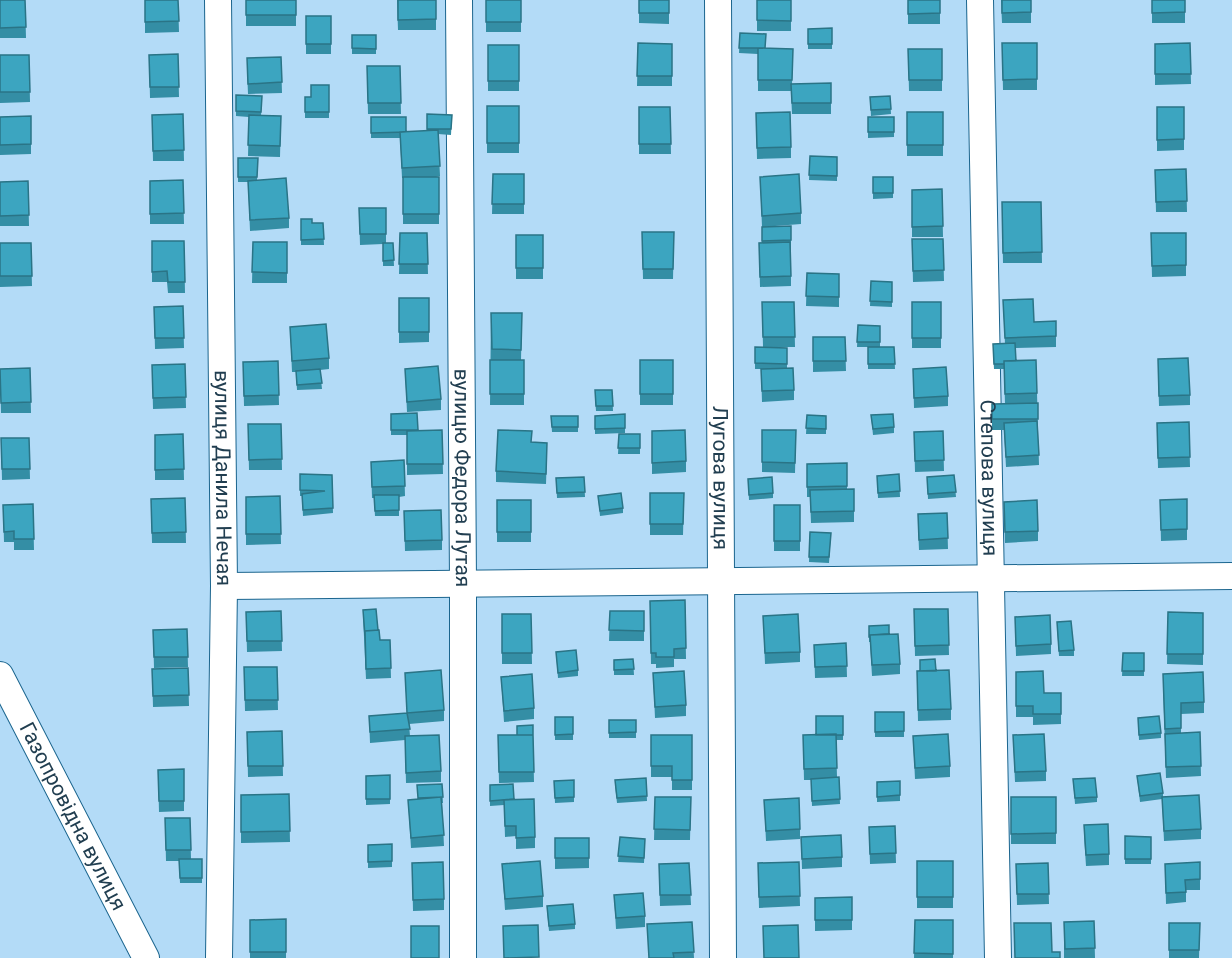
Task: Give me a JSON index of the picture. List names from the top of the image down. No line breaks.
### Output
{"streets":{"street":["вулиця Данила Нечая","вулицю Федора Лутая","Лугова вулиця","Степова вулиця","Газопровідна вулиця"]}}
